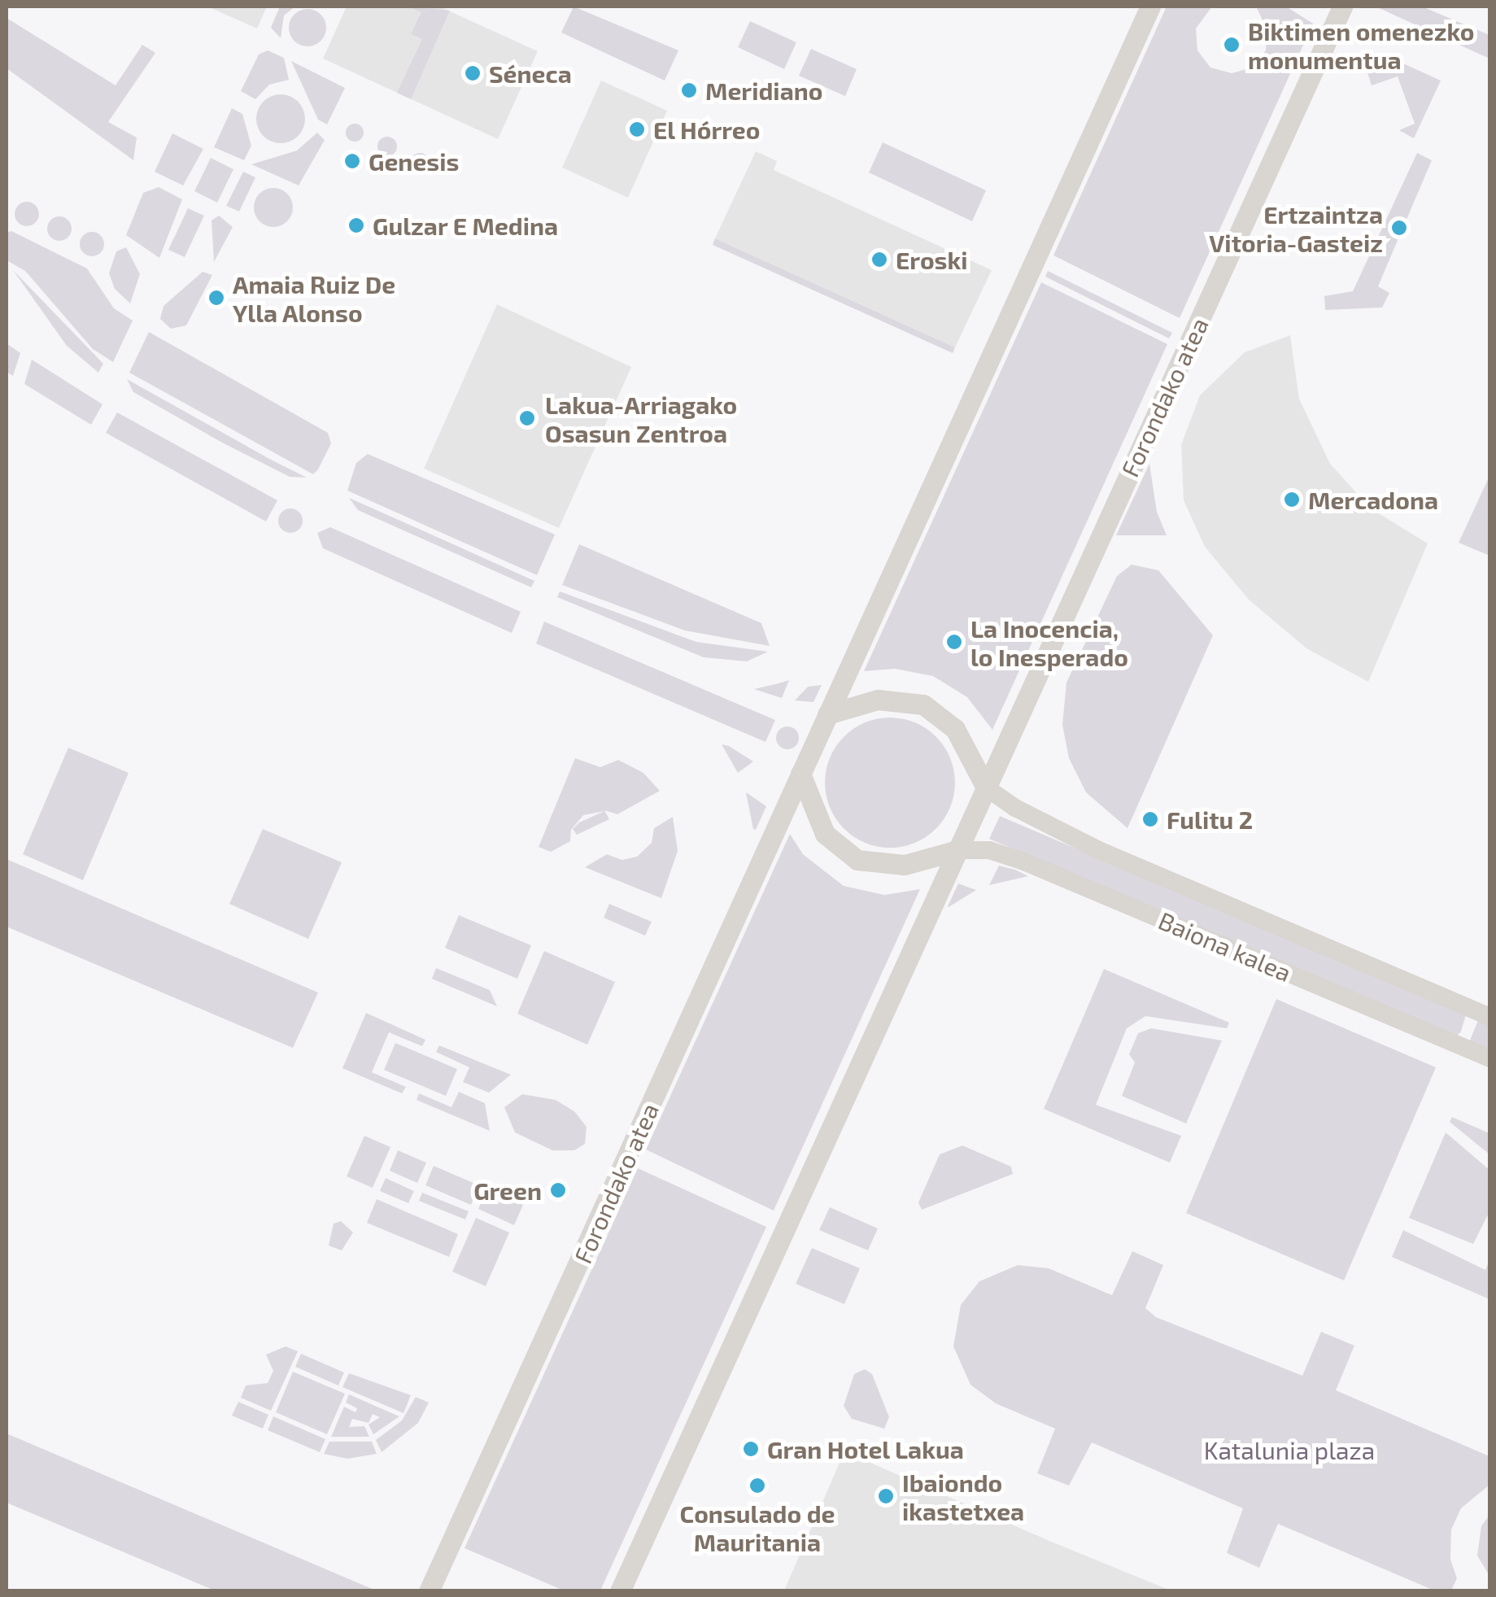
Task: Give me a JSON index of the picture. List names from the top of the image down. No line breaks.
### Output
{"streets":{"main road":["Forondako atea"],"street":["Baiona kalea"]},"crossings":[["Forondako atea","Baiona kalea"]],"parks":["Katalunia plaza"],"places":["Biktimen omenezko monumentua","Séneca","Meridiano","El Hórreo","Genesis","Gulzar E Medina","Ertzaintza Vitoria-Gasteiz","Eroski","Amaia Ruiz De Ylla Alonso","Lakua-Arriagako Osasun Zentroa","Mercadona","La Inocencia, lo Inesperado","Fulitu 2","Green","Gran Hotel Lakua","Consulado de Mauritania","Ibaiondo ikastetxea"]}
